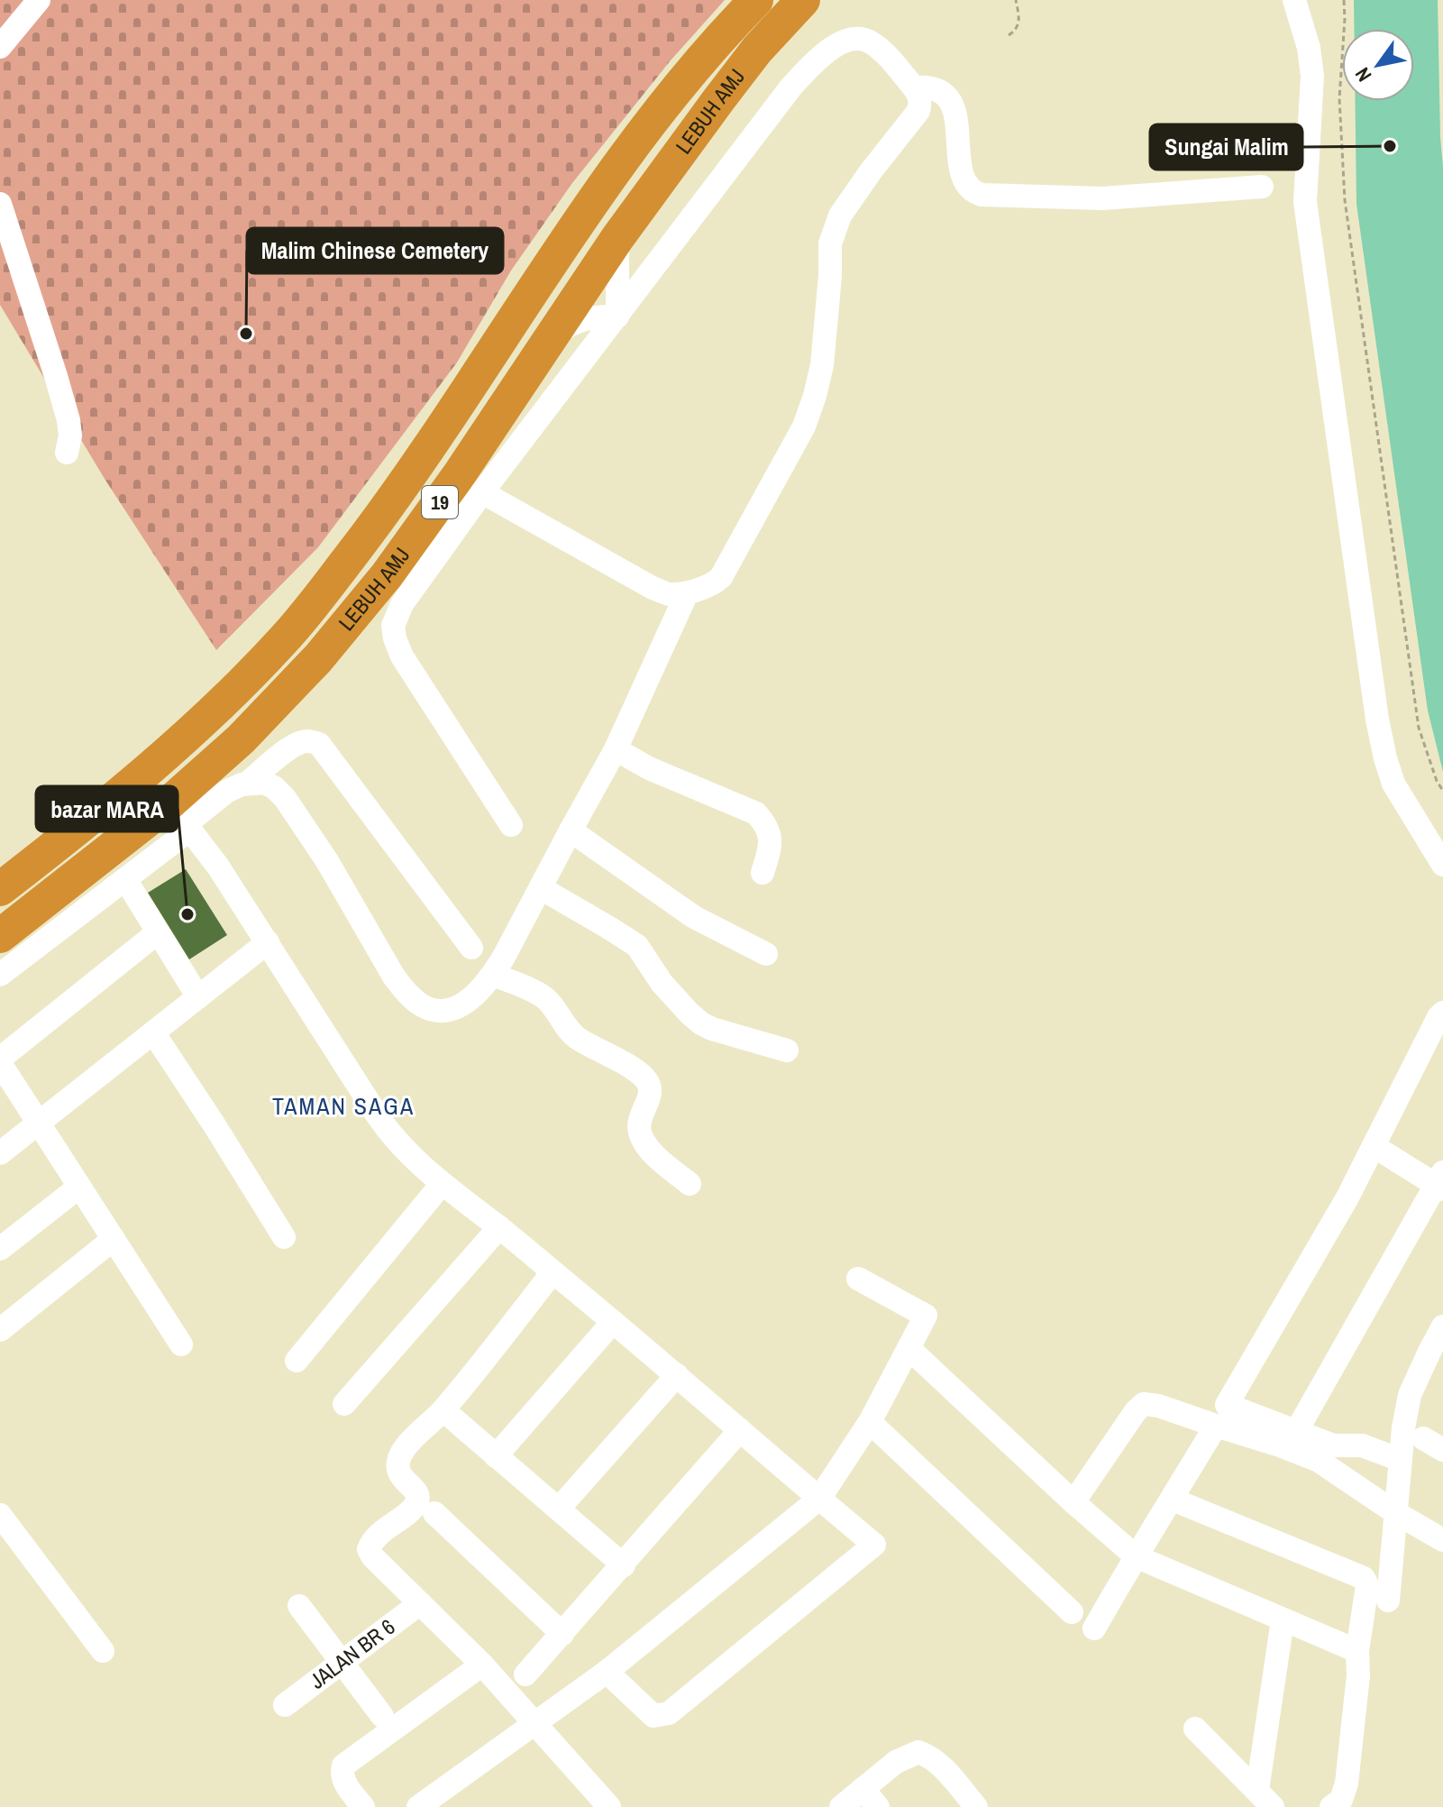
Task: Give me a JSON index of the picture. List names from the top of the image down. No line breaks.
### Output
{"streets":{"highway":["LEBUH AMJ","19"],"street":["JALAN BR 6"]},"districts":["TAMAN SAGA"],"places":["Sungai Malim","Malim Chinese Cemetery","bazar MARA"],"north":"bottom left"}
